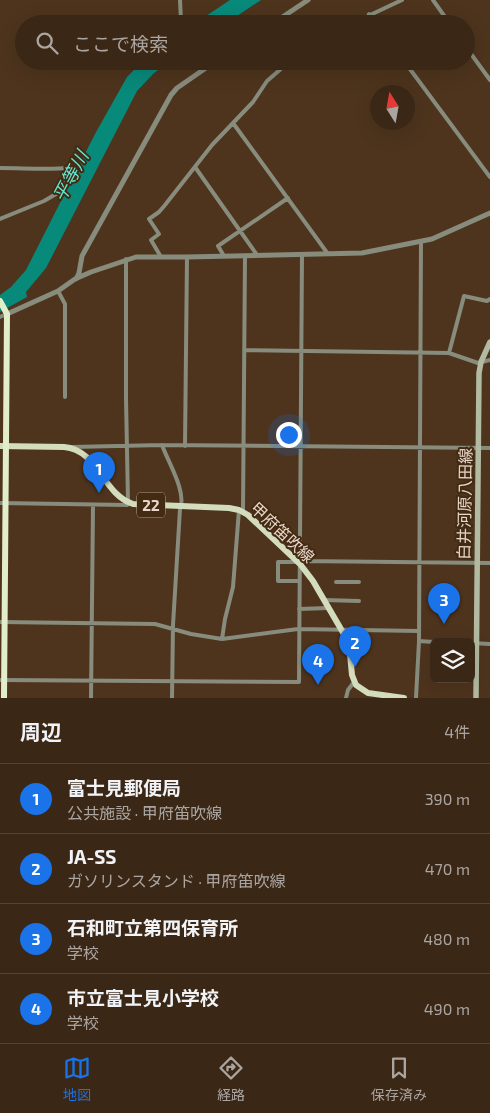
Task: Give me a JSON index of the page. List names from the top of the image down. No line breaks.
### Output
{"streets":{"main road":["白井河原八田線","22","甲府笛吹線"]},"crossings":[["22","甲府笛吹線"]],"water":["平等川"],"north":"top","page":{"search":"ここで検索","pins":["1","3","2","4"],"heading":["周辺","4件"],"list":[{"mark":"1","name":"富士見郵便局","note":"公共施設 · 甲府笛吹線","value":"390 m"},{"mark":"2","name":"JA-SS","note":"ガソリンスタンド · 甲府笛吹線","value":"470 m"},{"mark":"3","name":"石和町立第四保育所","note":"学校","value":"480 m"},{"mark":"4","name":"市立富士見小学校","note":"学校","value":"490 m"}],"nav":["地図","経路","保存済み"]}}
